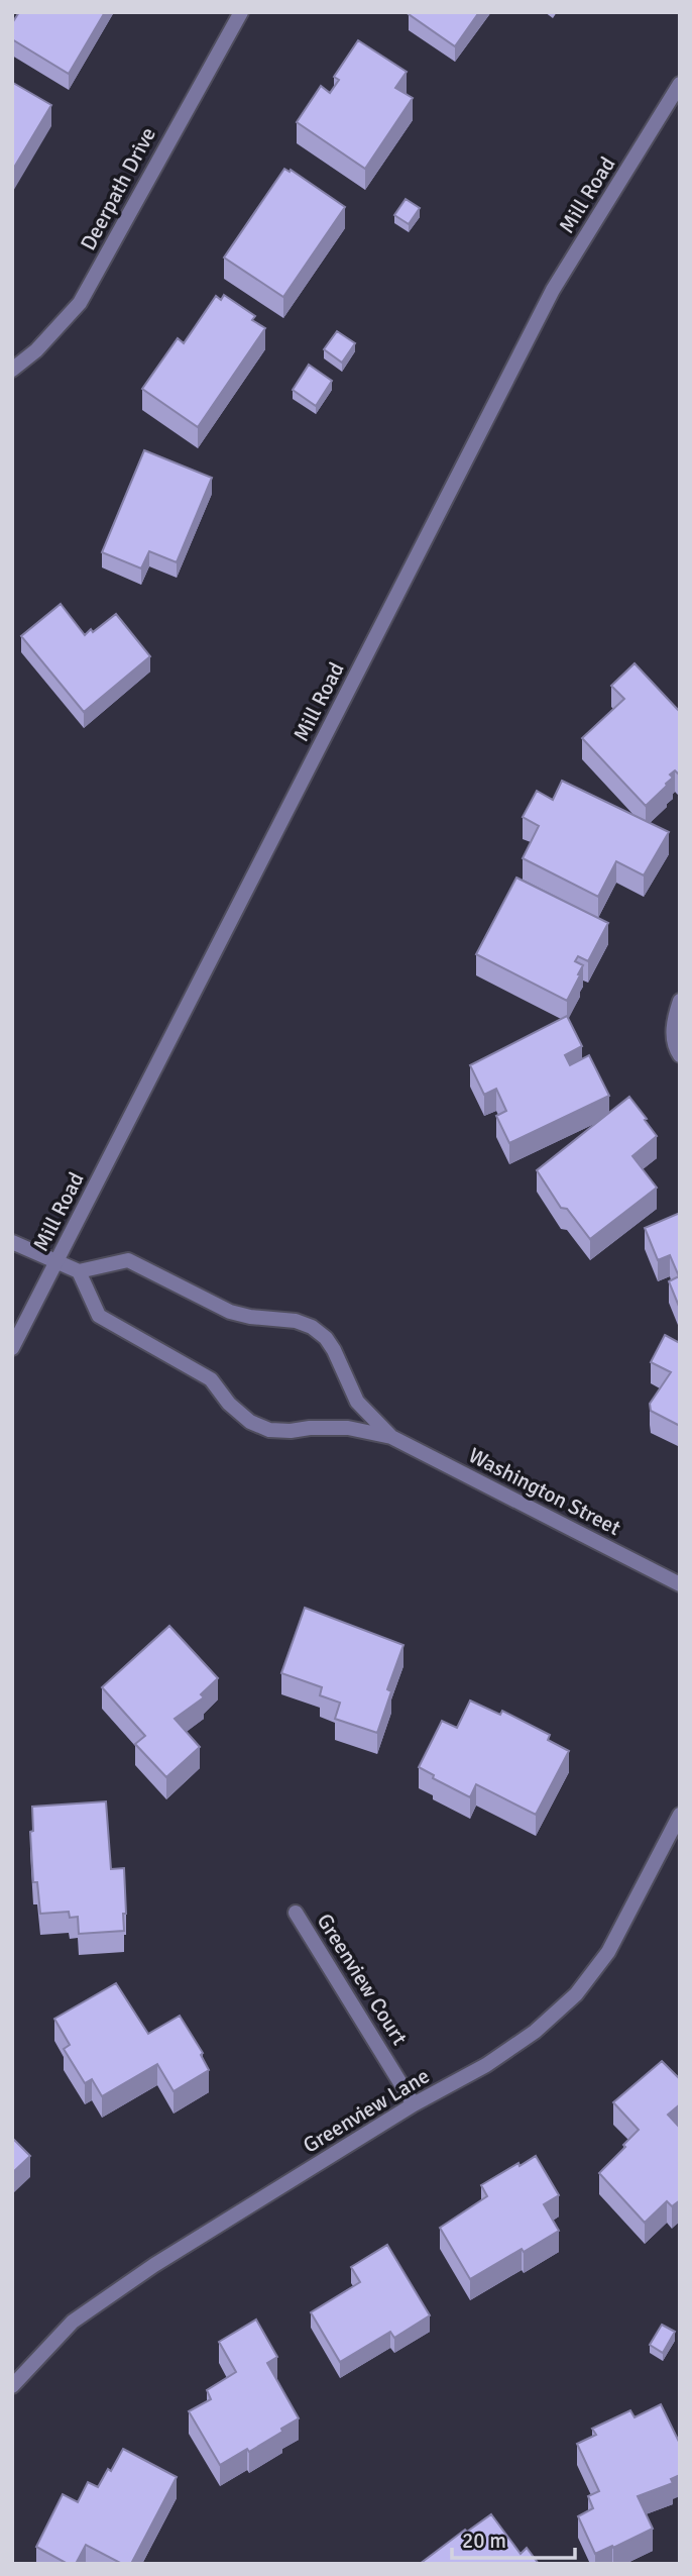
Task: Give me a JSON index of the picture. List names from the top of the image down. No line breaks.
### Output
{"streets":{"street":["Deerpath Drive","Mill Road","Washington Street","Greenview Court","Greenview Lane"]},"crossings":[["Greenview Court","Greenview Lane"]],"scale_bar":"20 m"}
